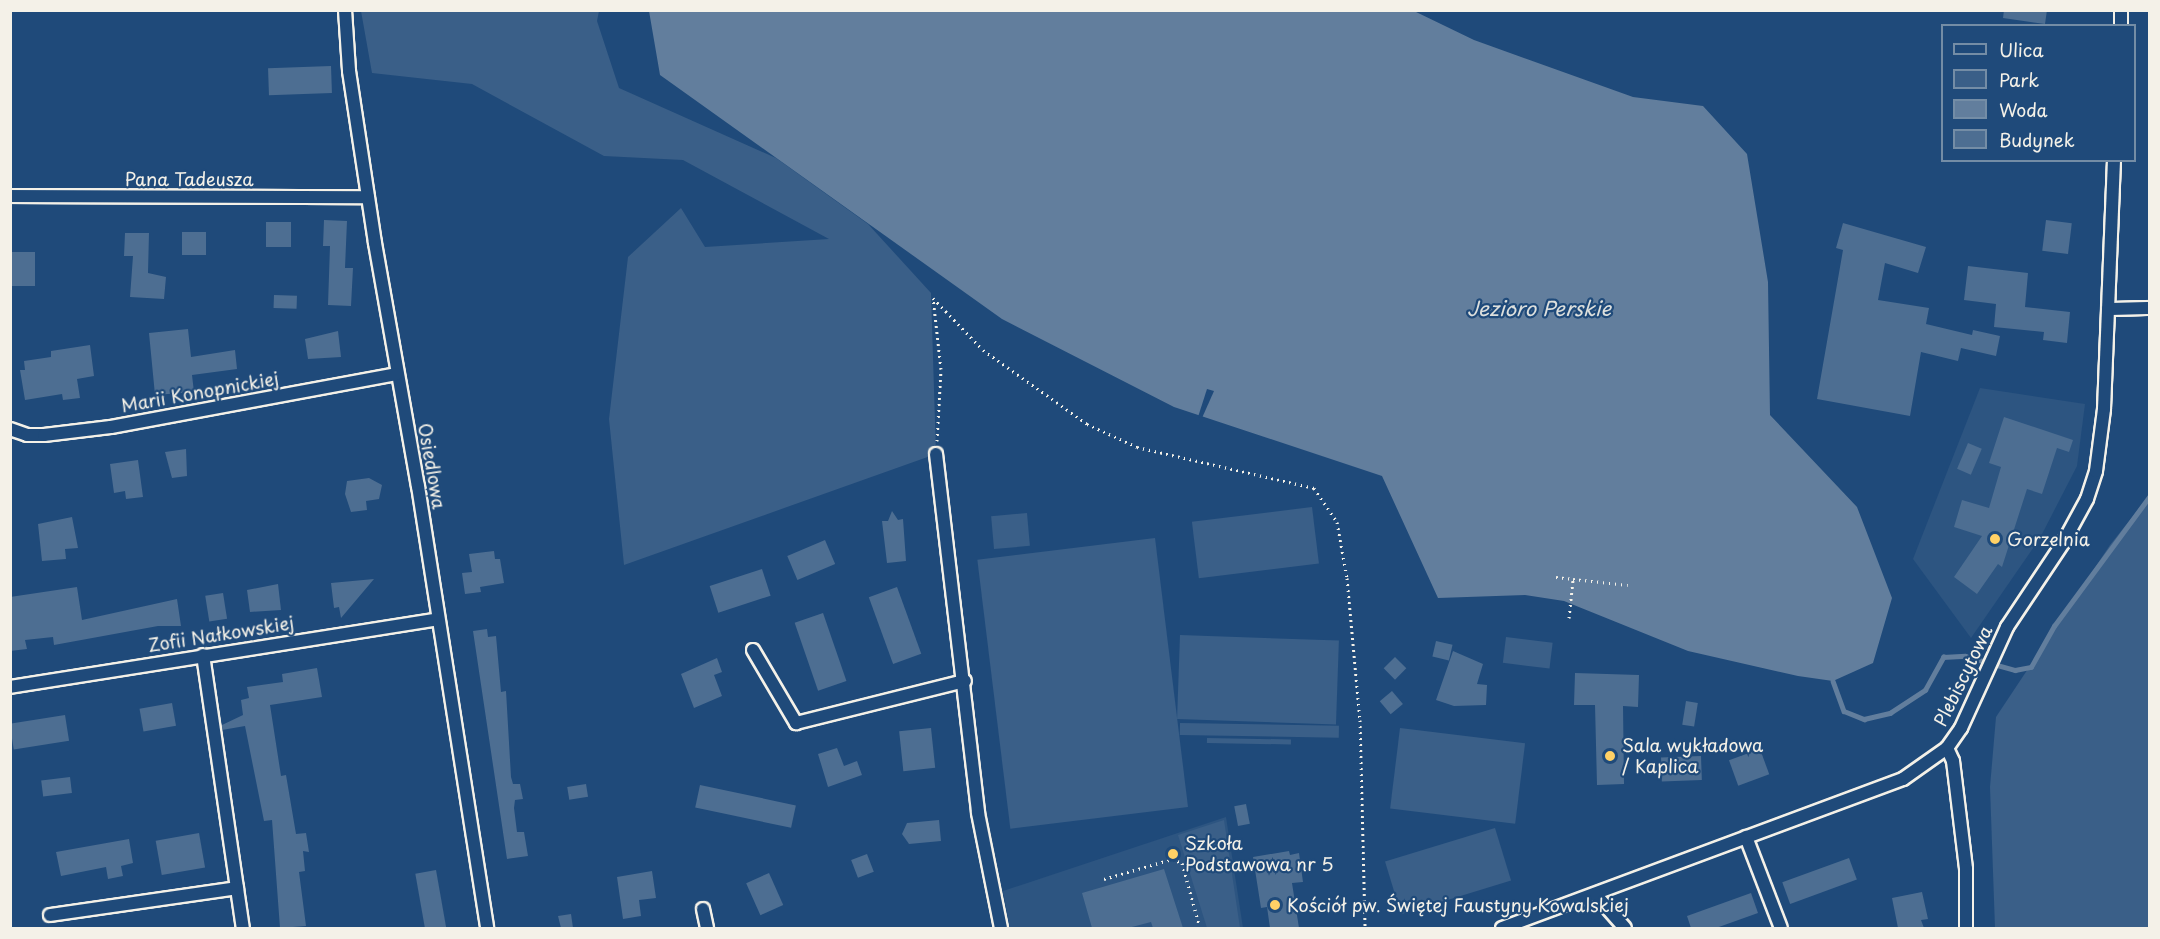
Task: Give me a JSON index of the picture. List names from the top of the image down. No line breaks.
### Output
{"streets":{"street":["Pana Tadeusza","Marii Konopnickiej","Osiedlowa","Zofii Nałkowskiej","Plebiscytowa"]},"crossings":[["Pana Tadeusza","Osiedlowa"],["Marii Konopnickiej","Osiedlowa"],["Osiedlowa","Zofii Nałkowskiej"]],"water":["Jezioro Perskie"],"places":["Gorzelnia","Sala wykładowa / Kaplica","Szkoła Podstawowa nr 5","Kościół pw. Świętej Faustyny Kowalskiej"],"legend":["Ulica","Park","Woda","Budynek"]}
